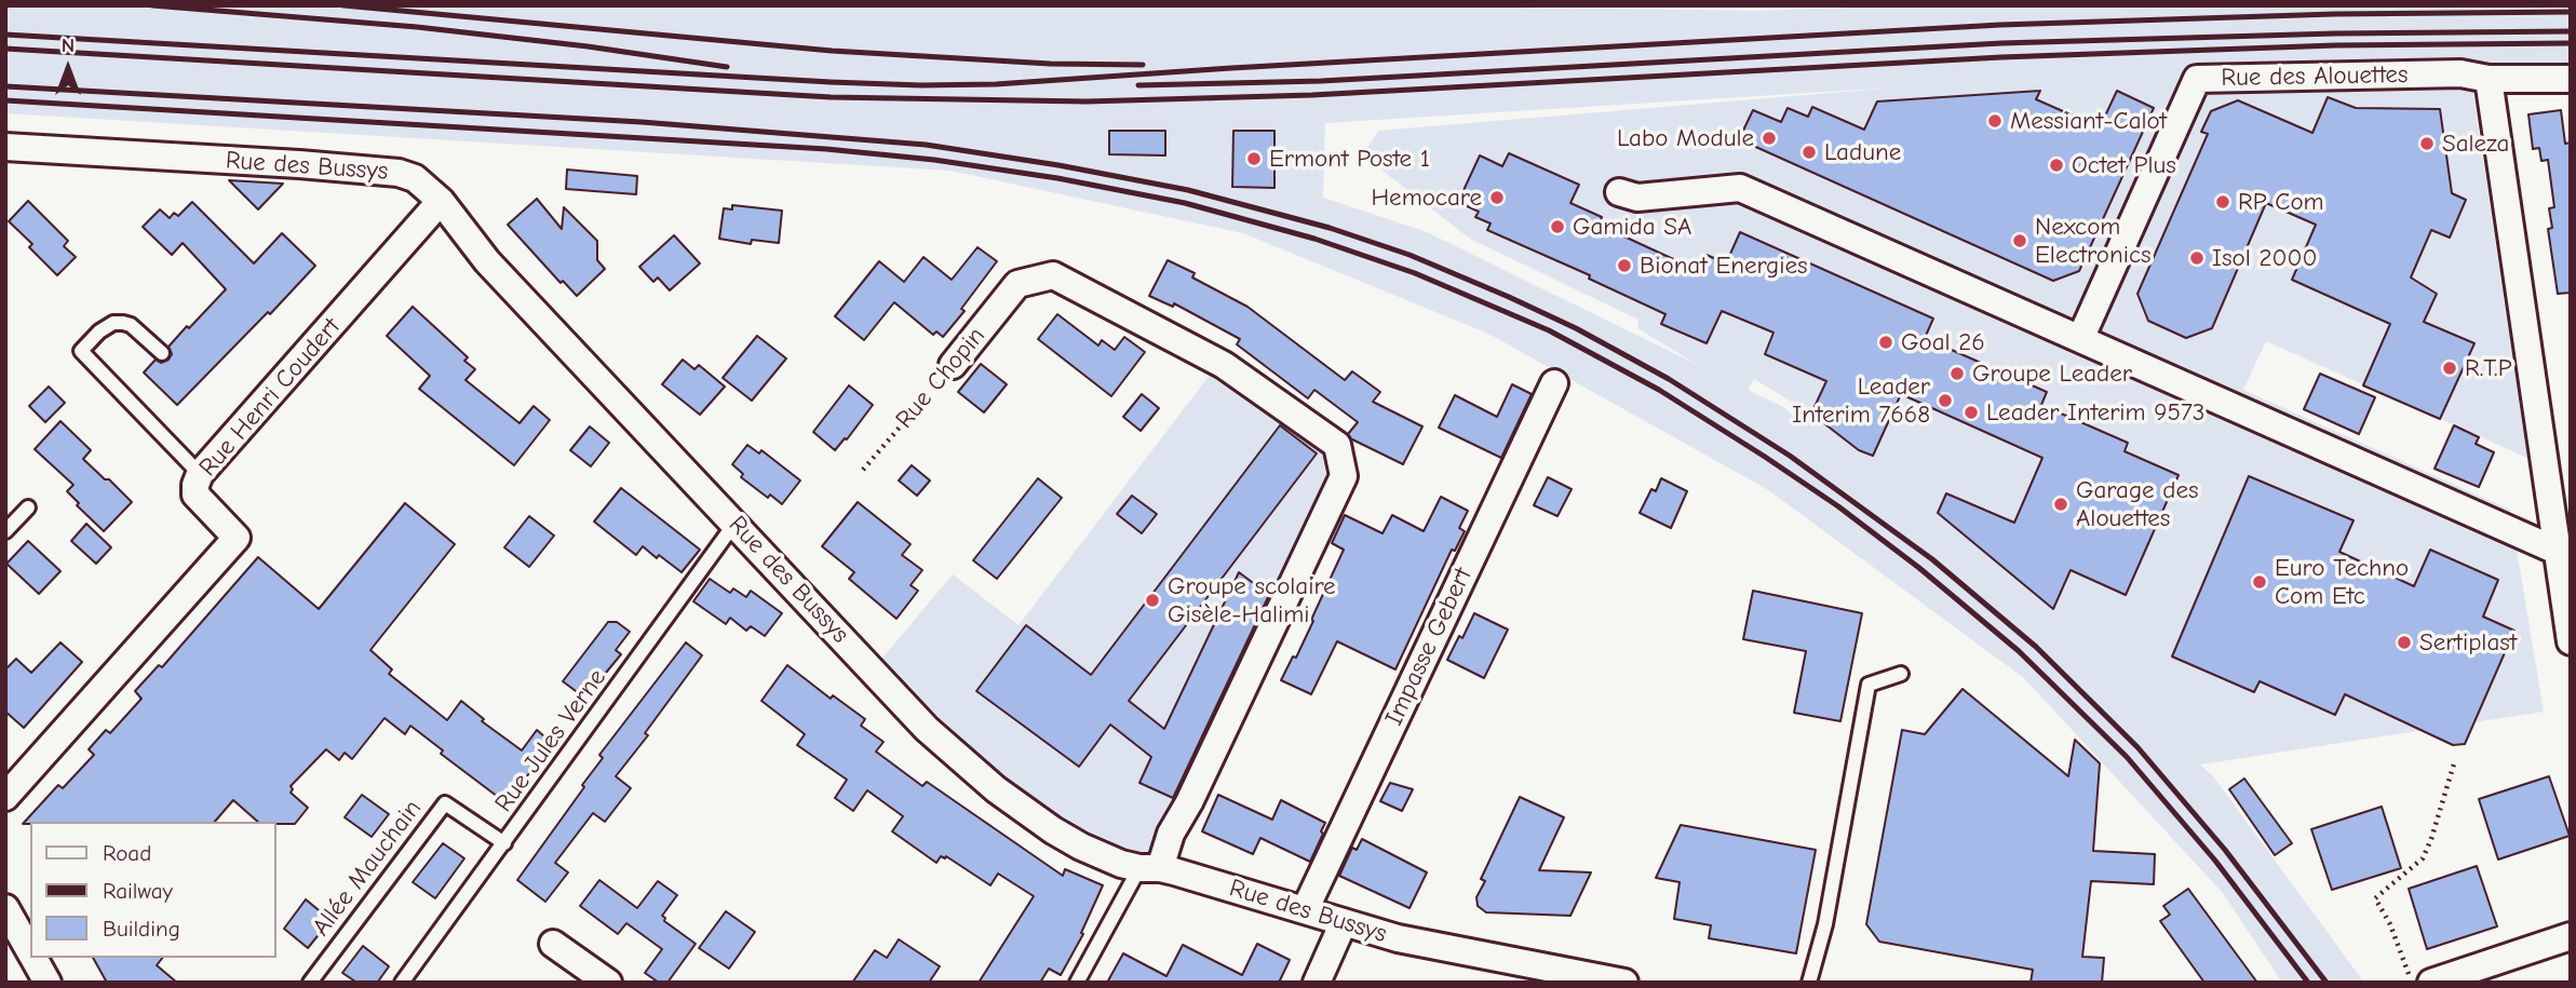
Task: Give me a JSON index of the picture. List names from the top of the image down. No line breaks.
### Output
{"streets":{"street":["Rue des Alouettes","Rue des Bussys","Rue Chopin","Rue Henri Coudert","Impasse Gebert"],"lane":["Rue Jules Verne","Allée Mauchain"]},"crossings":[["Rue des Bussys","Rue Chopin"],["Rue des Bussys","Rue Henri Coudert"],["Rue des Bussys","Impasse Gebert"],["Rue des Bussys","Rue Jules Verne"],["Rue Jules Verne","Allée Mauchain"]],"places":["Messiant-Calot","Labo Module","Saleza","Ladune","Ermont Poste 1","Octet Plus","Hemocare","RP Com","Gamida SA","Nexcom Electronics","Isol 2000","Bionat Energies","Goal 26","R.T.P","Groupe Leader","Leader Interim 7668","Leader Interim 9573","Garage des Alouettes","Euro Techno Com Etc","Groupe scolaire Gisèle-Halimi","Sertiplast"],"legend":["Road","Railway","Building"],"north":"top"}
